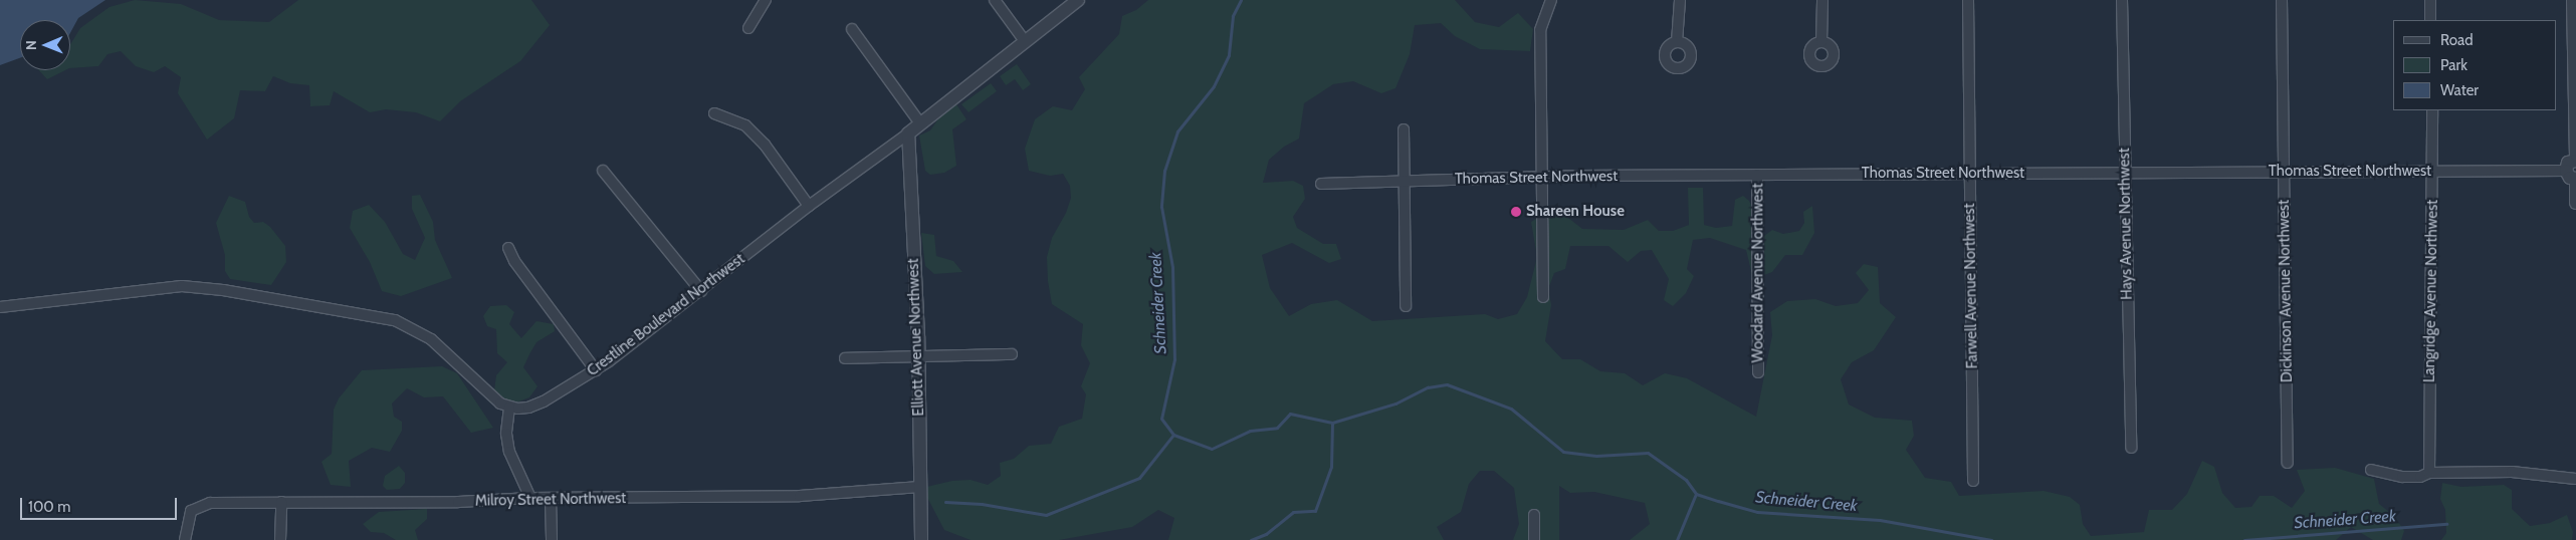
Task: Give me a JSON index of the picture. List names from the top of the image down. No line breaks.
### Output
{"streets":{"street":["Thomas Street Northwest","Hays Avenue Northwest","Woodard Avenue Northwest","Farwell Avenue Northwest","Dickinson Avenue Northwest","Langridge Avenue Northwest","Crestline Boulevard Northwest","Elliott Avenue Northwest","Milroy Street Northwest"]},"crossings":[["Thomas Street Northwest","Hays Avenue Northwest"],["Thomas Street Northwest","Woodard Avenue Northwest"],["Thomas Street Northwest","Farwell Avenue Northwest"],["Thomas Street Northwest","Dickinson Avenue Northwest"],["Thomas Street Northwest","Langridge Avenue Northwest"],["Crestline Boulevard Northwest","Elliott Avenue Northwest"],["Elliott Avenue Northwest","Milroy Street Northwest"]],"water":["Schneider Creek"],"places":["Shareen House"],"legend":["Road","Park","Water"],"scale_bar":"100 m","north":"left"}
